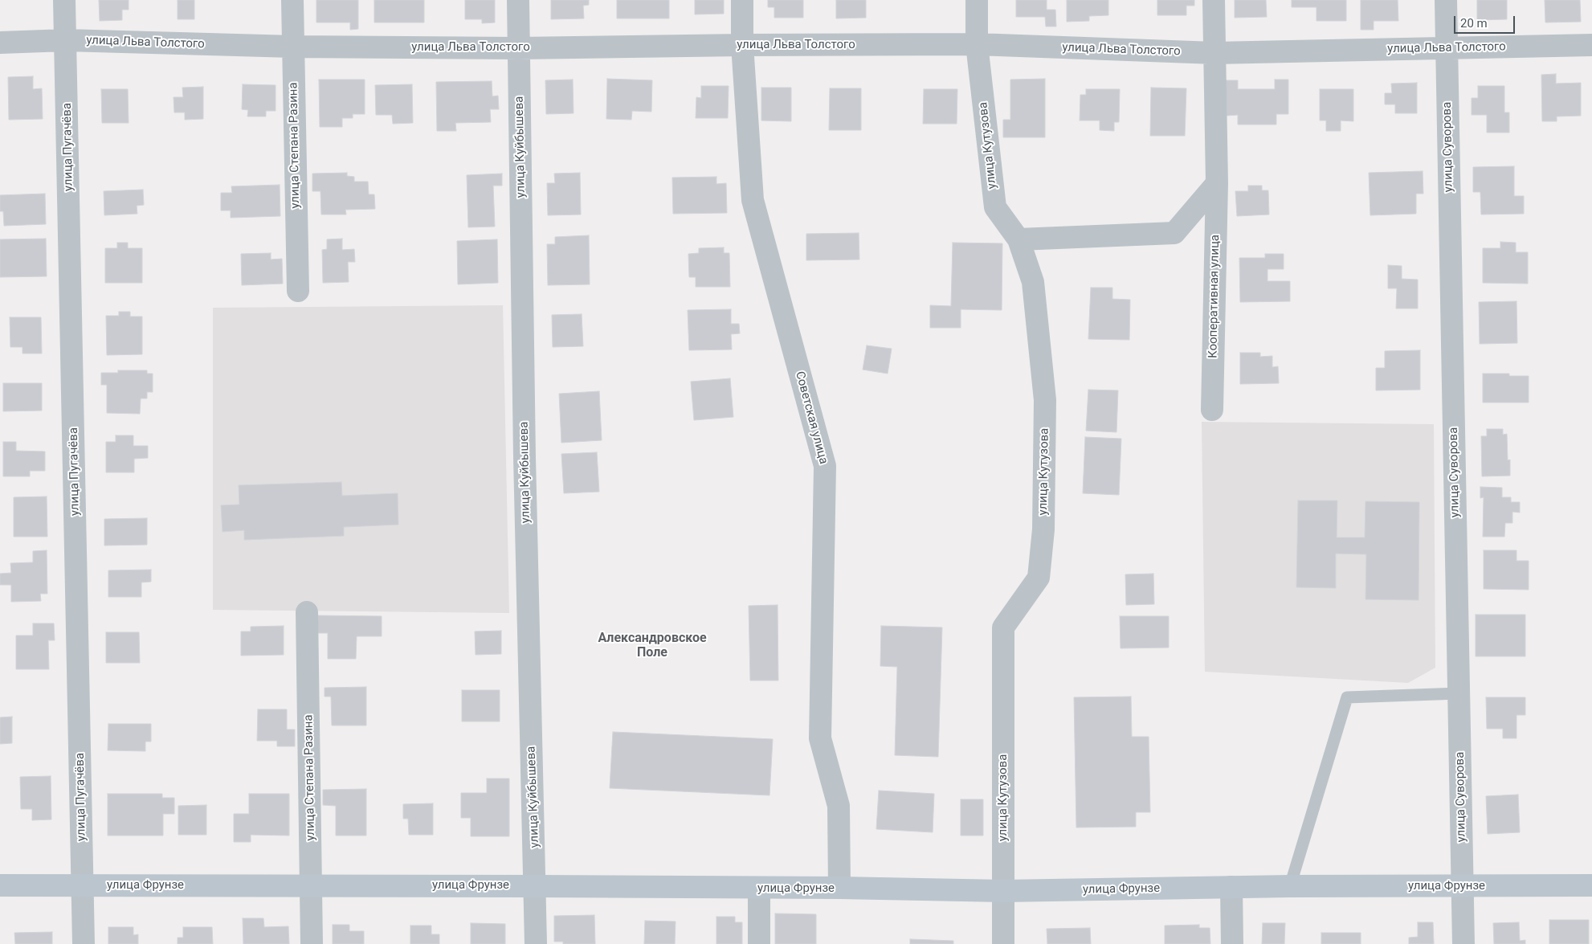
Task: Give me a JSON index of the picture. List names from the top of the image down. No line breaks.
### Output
{"streets":{"street":["улица Льва Толстого","улица Степана Разина","улица Кутузова","улица Пугачёва","улица Куйбышева","улица Суворова","Кооперативная улица","Советская улица","улица Фрунзе"]},"crossings":[["улица Льва Толстого","улица Степана Разина"],["улица Льва Толстого","улица Кутузова"],["улица Льва Толстого","улица Пугачёва"],["улица Льва Толстого","улица Куйбышева"],["улица Льва Толстого","улица Суворова"],["улица Льва Толстого","Кооперативная улица"],["улица Льва Толстого","Советская улица"],["улица Степана Разина","улица Фрунзе"],["улица Кутузова","улица Фрунзе"],["улица Пугачёва","улица Фрунзе"],["улица Куйбышева","улица Фрунзе"],["улица Суворова","улица Фрунзе"],["Советская улица","улица Фрунзе"]],"districts":["Александровское Поле"],"scale_bar":"20 m"}
